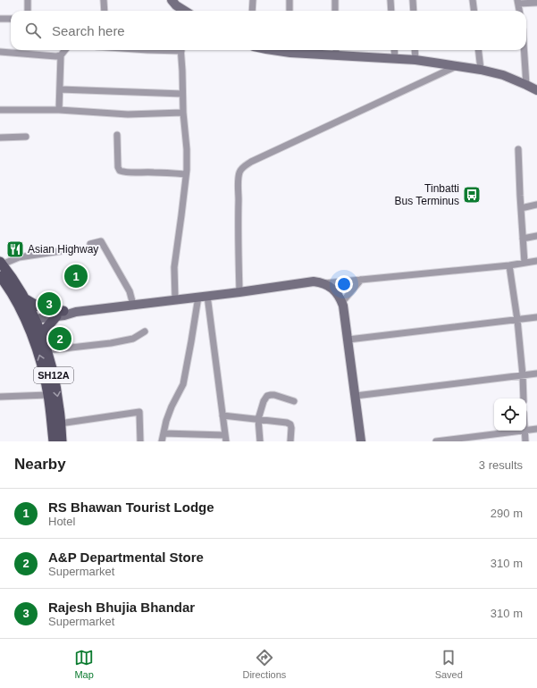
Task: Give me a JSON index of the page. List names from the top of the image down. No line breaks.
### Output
{"streets":{"main road":["SH12A"]},"places":{"bus stop":["Tinbatti Bus Terminus"],"restaurant":["Asian Highway"]},"page":{"search":"Search here","pins":["1","3","2"],"heading":["Nearby","3 results"],"list":[{"mark":"1","name":"RS Bhawan Tourist Lodge","note":"Hotel","value":"290 m"},{"mark":"2","name":"A&P Departmental Store","note":"Supermarket","value":"310 m"},{"mark":"3","name":"Rajesh Bhujia Bhandar","note":"Supermarket","value":"310 m"}],"nav":["Map","Directions","Saved"]}}
